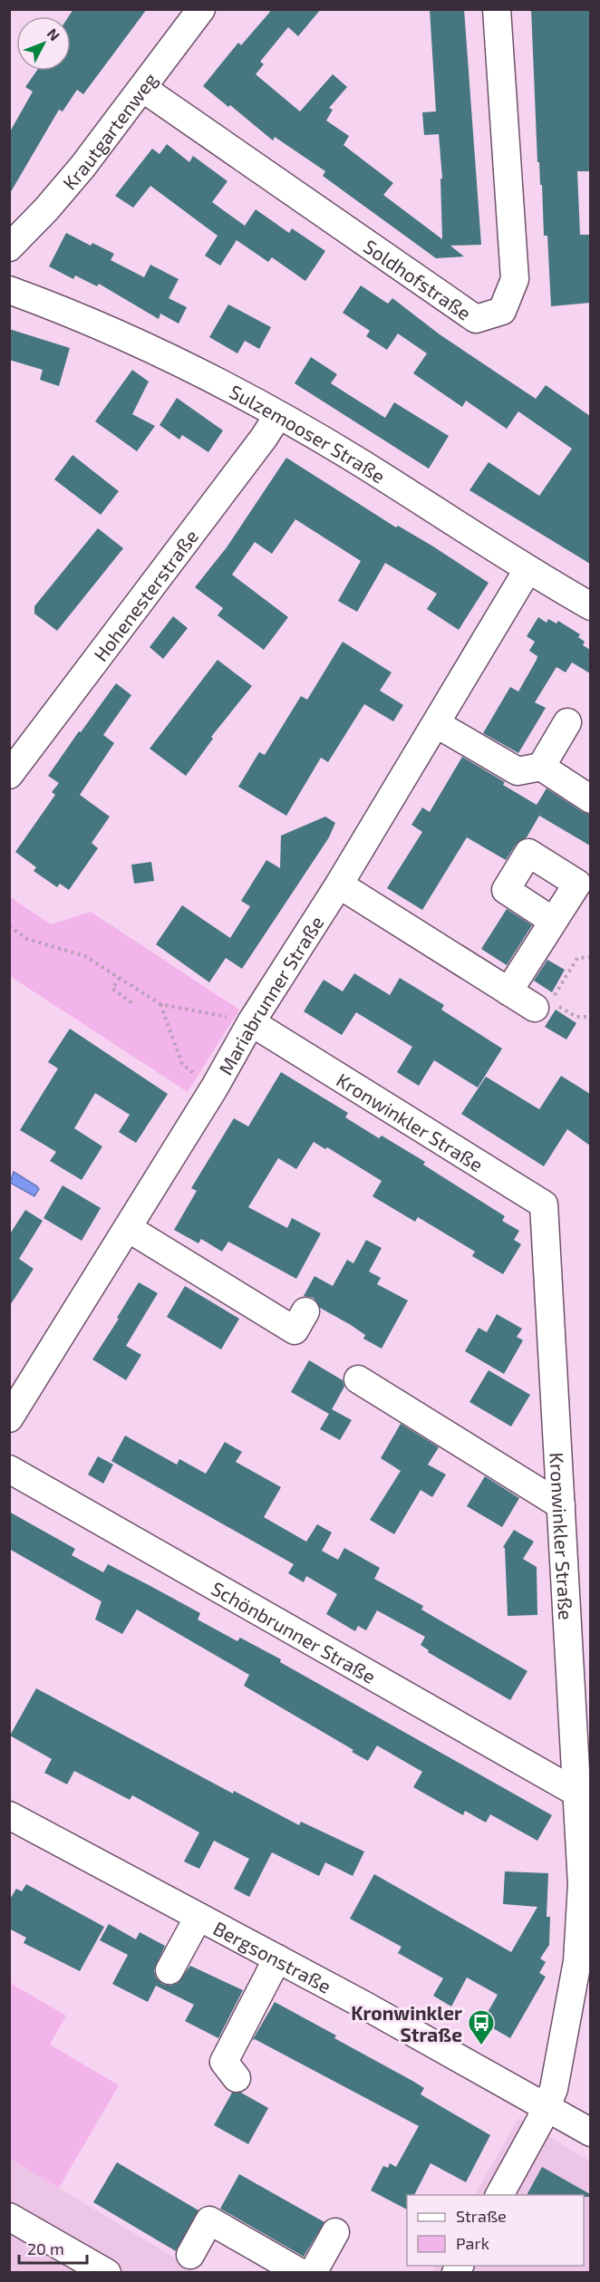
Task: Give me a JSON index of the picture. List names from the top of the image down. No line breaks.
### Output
{"streets":{"street":["Krautgartenweg","Soldhofstraße","Sulzemooser Straße","Hohenesterstraße","Mariabrunner Straße","Kronwinkler Straße","Schönbrunner Straße","Bergsonstraße"]},"crossings":[["Krautgartenweg","Soldhofstraße"],["Sulzemooser Straße","Hohenesterstraße"],["Sulzemooser Straße","Mariabrunner Straße"],["Mariabrunner Straße","Kronwinkler Straße"],["Kronwinkler Straße","Schönbrunner Straße"],["Kronwinkler Straße","Bergsonstraße"]],"places":{"bus stop":["Kronwinkler Straße"]},"legend":["Straße","Park"],"scale_bar":"20 m","north":"top right"}
